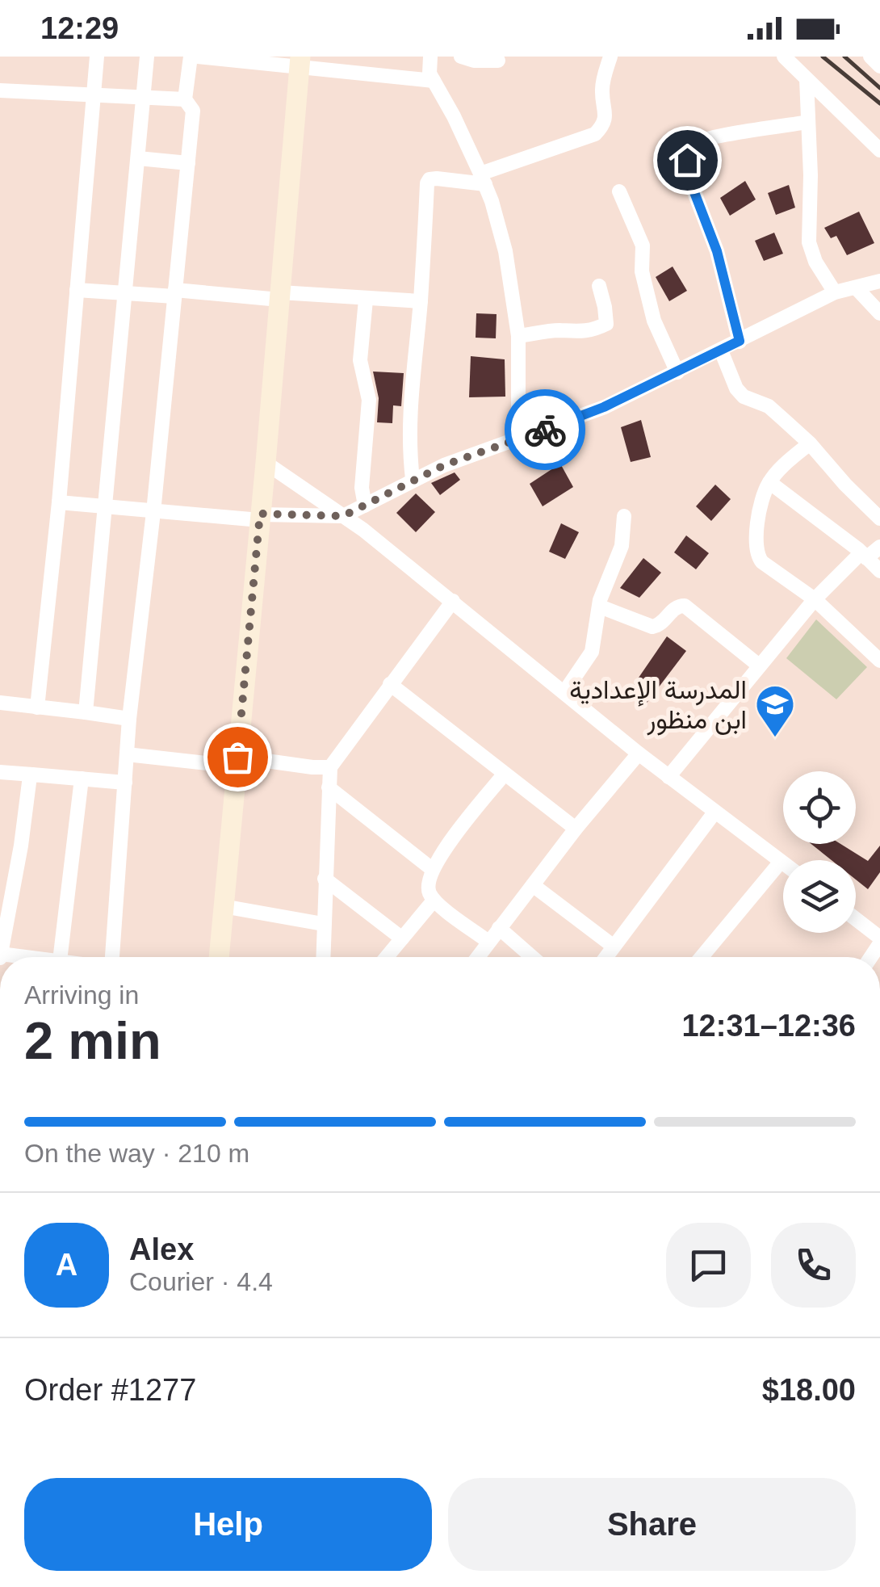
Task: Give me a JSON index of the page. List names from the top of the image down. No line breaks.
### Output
{"places":{"school or university":["المدرسة الإعدادية ابن منظور"]},"page":{"status":"12:29","heading":["2 min","Arriving in","12:31–12:36"],"panel":["Alex","Courier · 4.4","Order #1277","$18.00"],"bar":"On the way · 210 m","round":"A","buttons":["Help","Share"]}}
